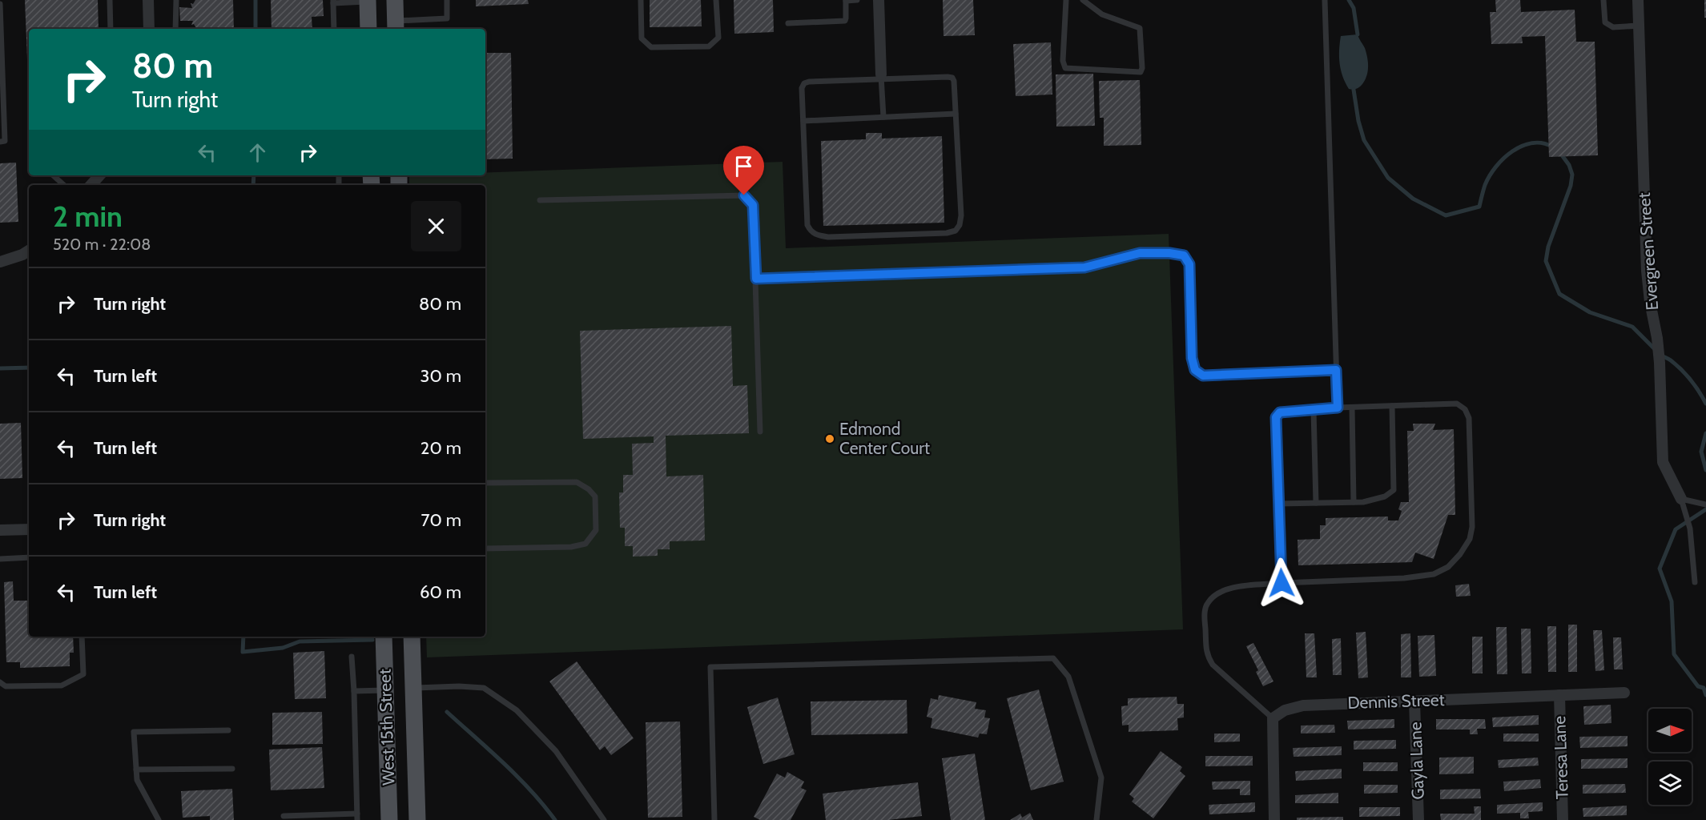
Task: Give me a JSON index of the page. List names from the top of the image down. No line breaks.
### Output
{"streets":{"main road":["West 15th Street"],"street":["Evergreen Street","Dennis Street","Teresa Lane","Gayla Lane"]},"crossings":[["Dennis Street","Teresa Lane"],["Dennis Street","Gayla Lane"]],"places":["Edmond Center Court"],"north":"right","page":{"turn":["80 m","Turn right"],"heading":["2 min","520 m · 22:08"],"list":[{"name":"Turn right","value":"80 m"},{"name":"Turn left","value":"30 m"},{"name":"Turn left","value":"20 m"},{"name":"Turn right","value":"70 m"},{"name":"Turn left","value":"60 m"}]}}
